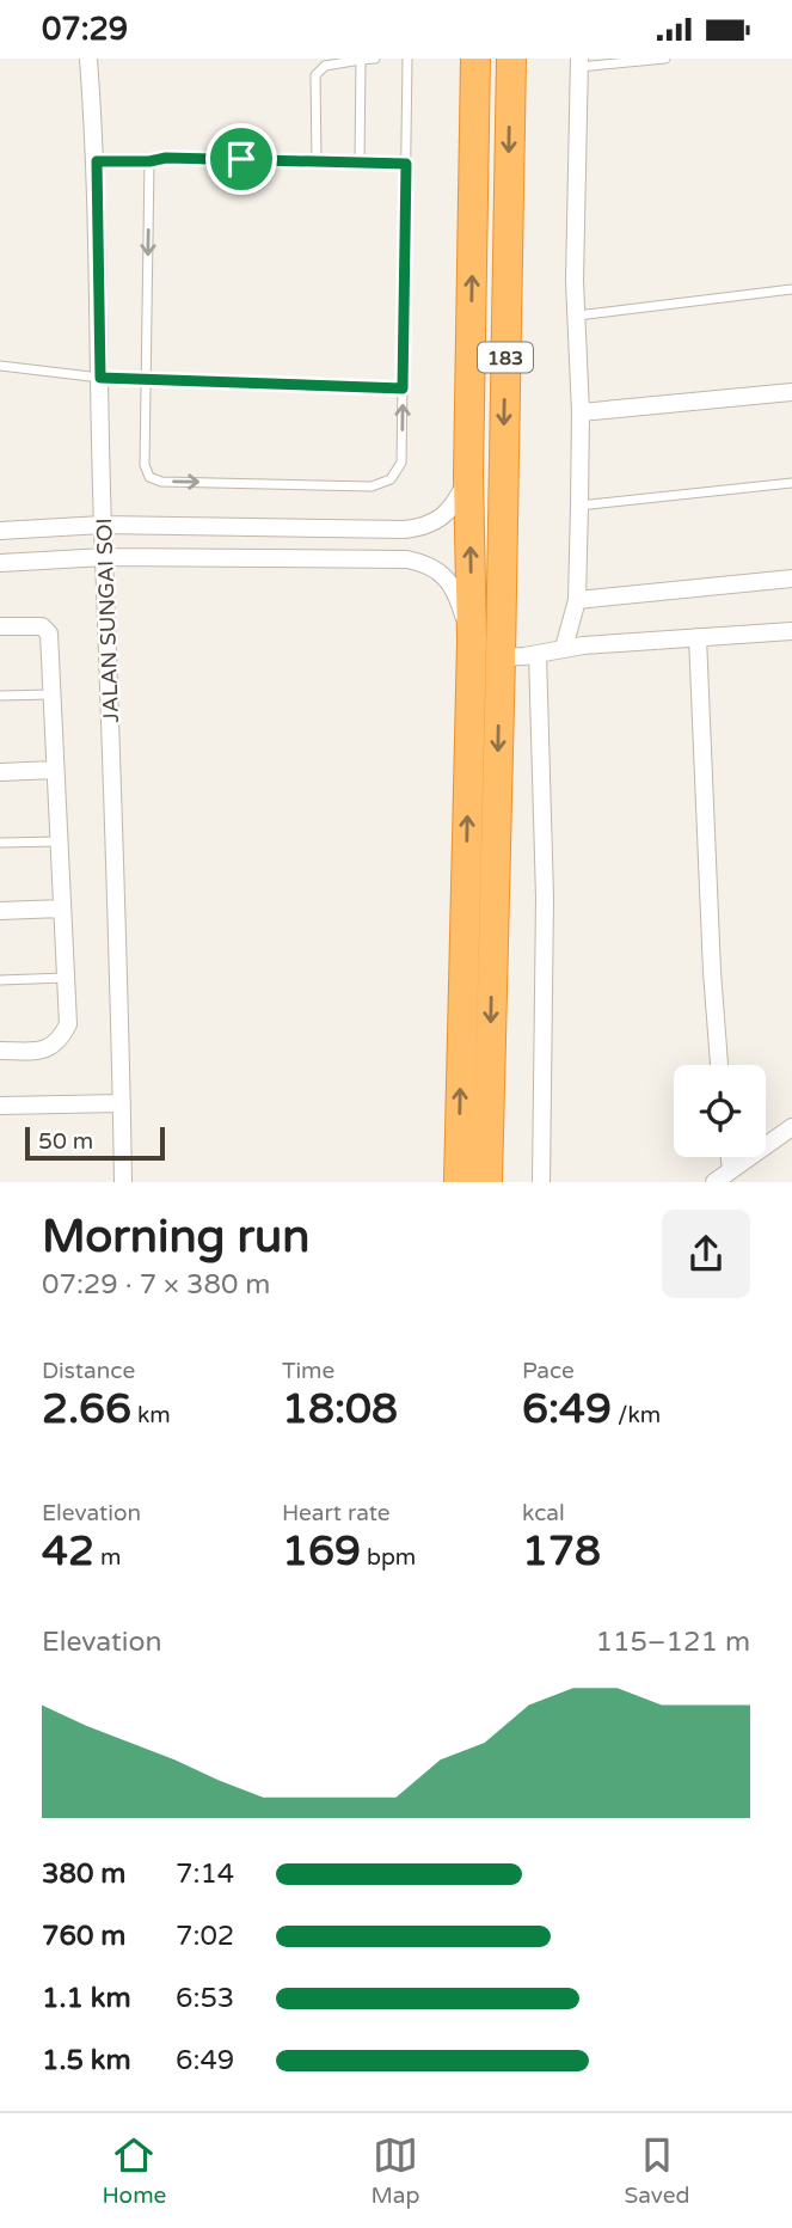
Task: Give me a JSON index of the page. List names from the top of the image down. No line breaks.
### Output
{"streets":{"highway":["183"],"street":["JALAN SUNGAI SOI"]},"scale_bar":"50 m","page":{"status":"07:29","scale":"50 m","heading":["Morning run","07:29 · 7 × 380 m"],"stats":[["Distance","2.66 km"],["Time","18:08"],["Pace","6:49 /km"],["Elevation","42 m"],["Heart rate","169 bpm"],["kcal","178"]],"chart":["Elevation","115–121 m"],"list":[{"name":"380 m","note":"7:14"},{"name":"760 m","note":"7:02"},{"name":"1.1 km","note":"6:53"},{"name":"1.5 km","note":"6:49"}],"tabs":["Home","Map","Saved"]}}
